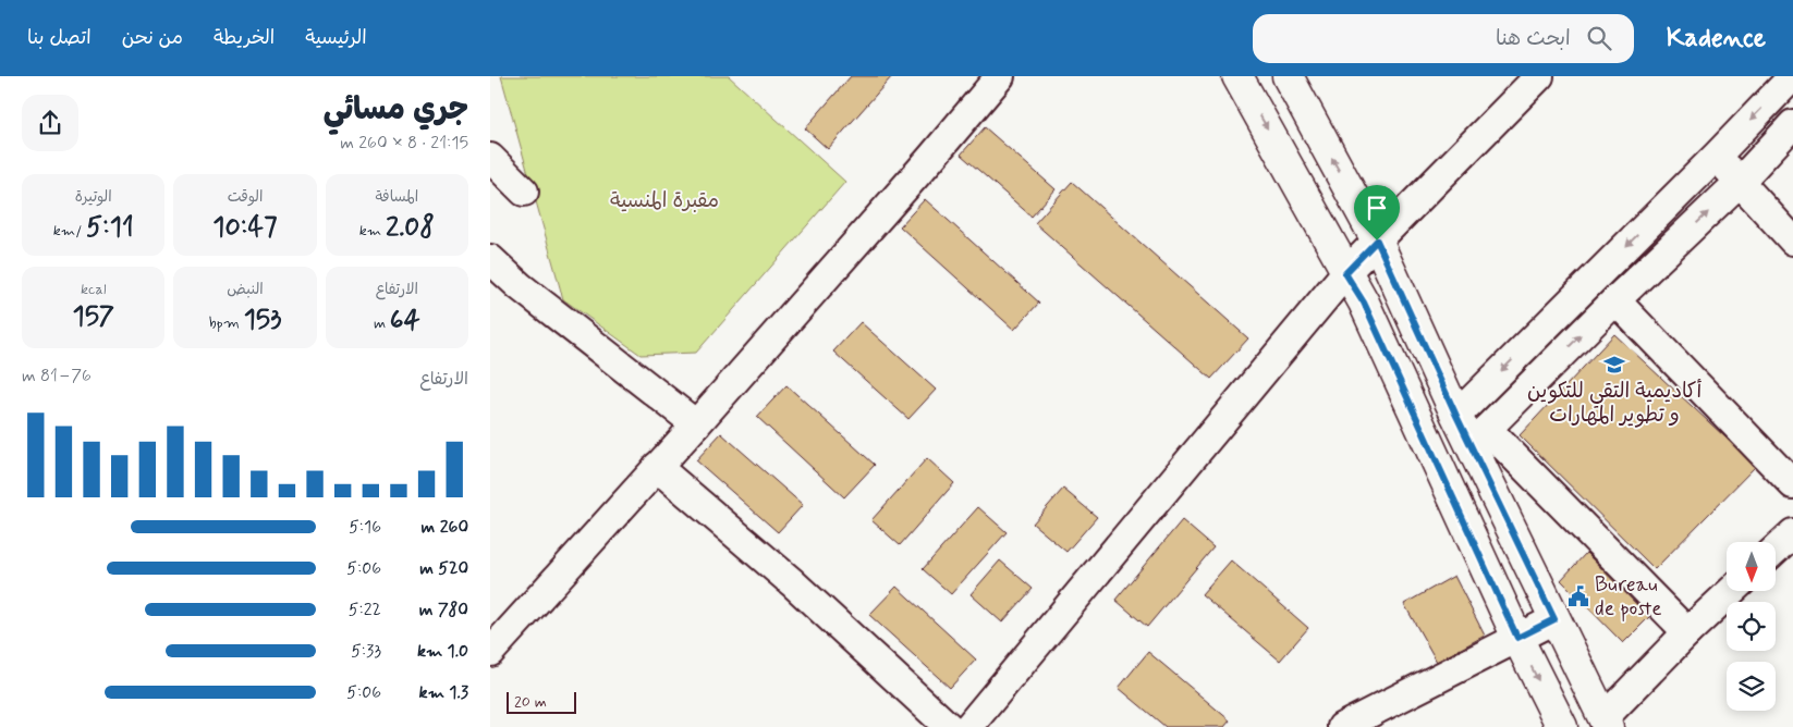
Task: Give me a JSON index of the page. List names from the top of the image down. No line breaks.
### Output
{"parks":["مقبرة المنسية"],"places":{"school or university":["أكاديمية التقي للتكوين و تطوير المهارات"],"public building":["Bureau de poste"]},"scale_bar":"20 m","north":"bottom","page":{"header":"Kadence","search":"ابحث هنا","nav":["الرئيسية","الخريطة","من نحن","اتصل بنا"],"heading":["جري مسائي","21:15 · 8 × 260 m"],"stats":[["المسافة","2.08 km"],["الوقت","10:47"],["الوتيرة","5:11 /km"],["الارتفاع","64 m"],["النبض","153 bpm"],["kcal","157"]],"chart":["الارتفاع","76–81 m"],"list":[{"name":"260 m","note":"5:16"},{"name":"520 m","note":"5:06"},{"name":"780 m","note":"5:22"},{"name":"1.0 km","note":"5:33"},{"name":"1.3 km","note":"5:06"}],"scale":"20 m"}}
